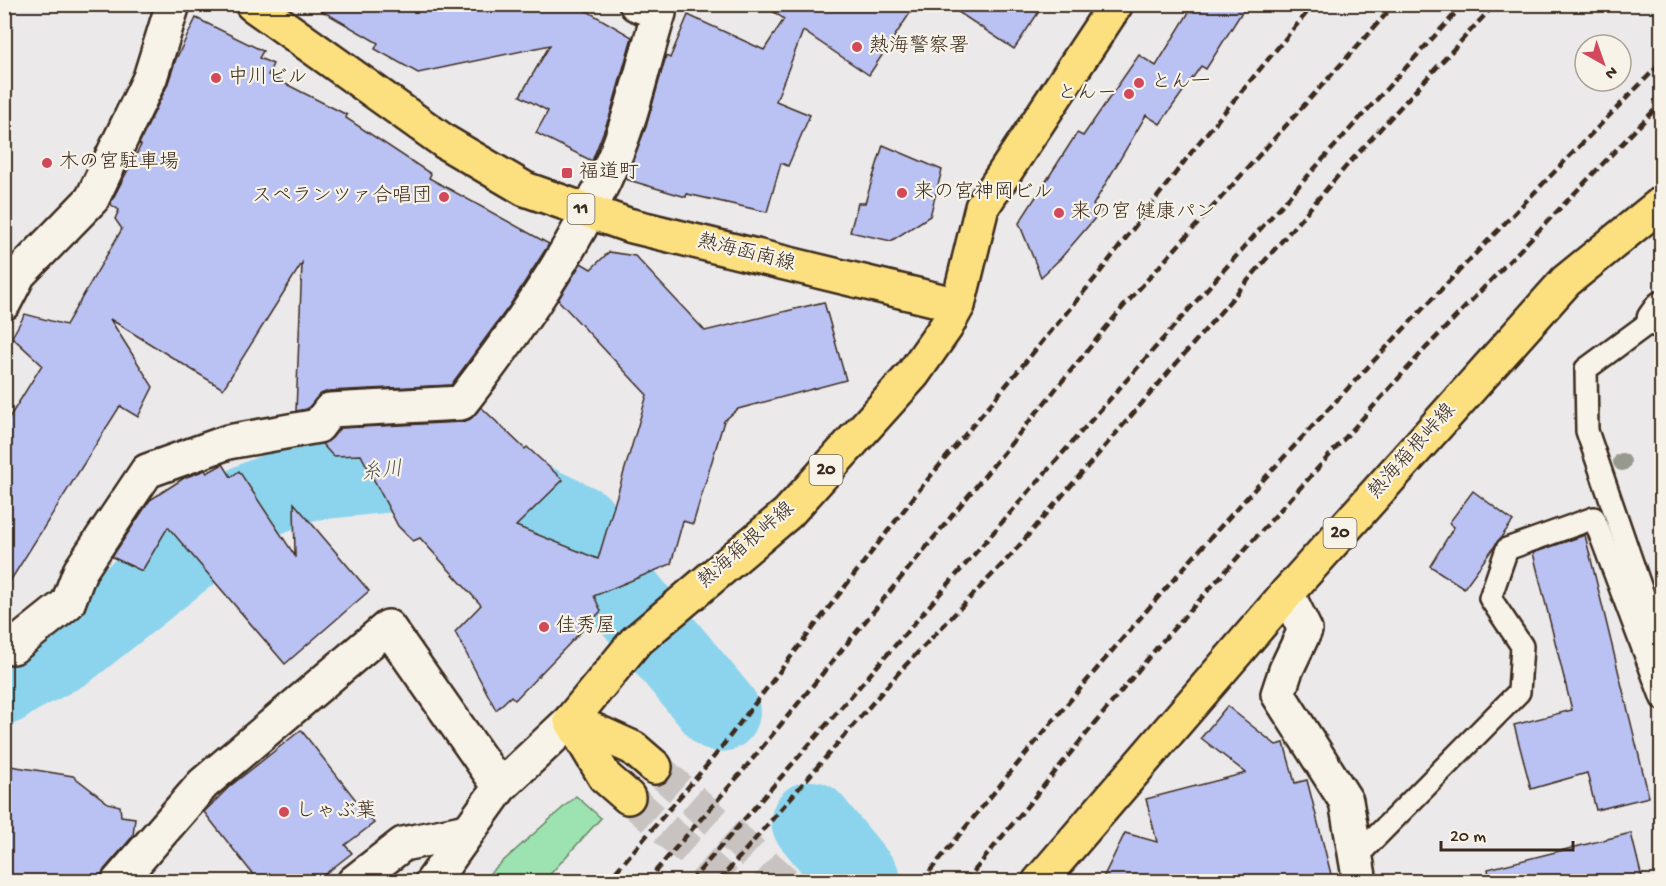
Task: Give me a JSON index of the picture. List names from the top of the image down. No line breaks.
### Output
{"streets":{"main road":["11","熱海函南線","熱海箱根峠線","20"]},"crossings":[["熱海函南線","熱海箱根峠線"]],"water":["糸川"],"places":{"other":["熱海警察署","中川ビル","とん一","とんー","木の宮駐車場","来の宮神岡ビル","スペランツァ合唱団","来の宮 健康パン","佳秀屋","しゃぶ葉"],"transit":["福道町"]},"scale_bar":"20 m","north":"bottom right"}
